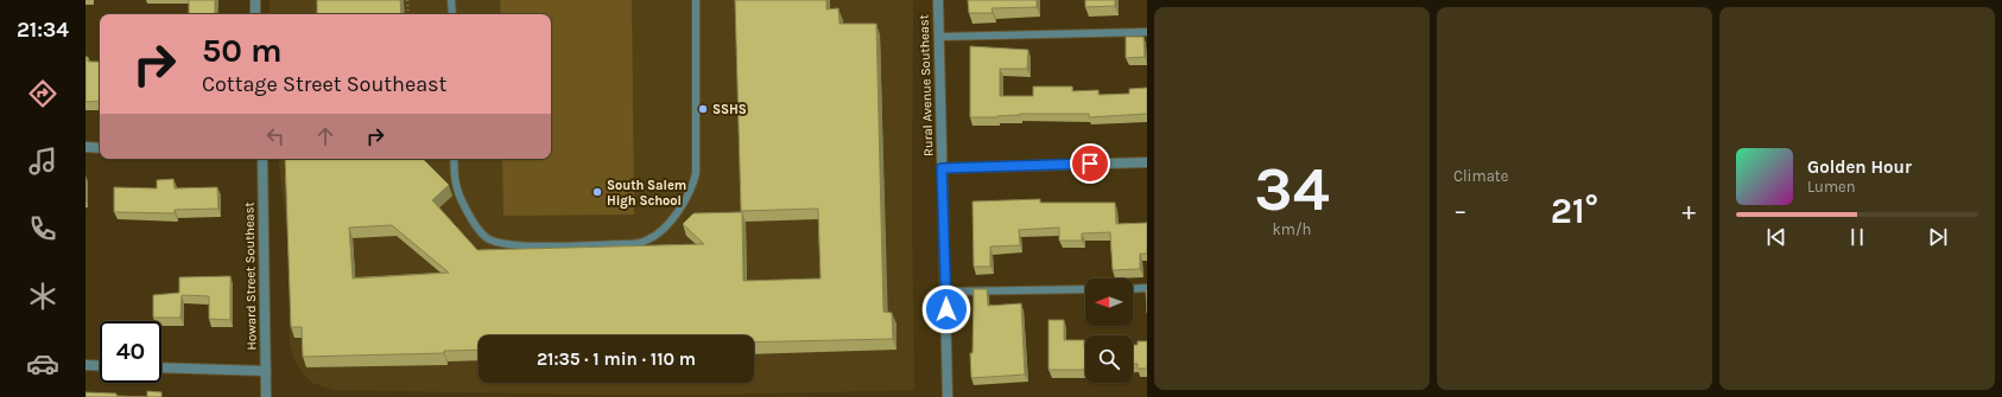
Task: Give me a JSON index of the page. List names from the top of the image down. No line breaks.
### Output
{"streets":{"street":["Rural Avenue Southeast","Howard Street Southeast"]},"places":["SSHS","South Salem High School"],"north":"left","page":{"tabs":"21:34","tile":[["34","km/h"],"Climate"],"turn":["50 m","Cottage Street Southeast"],"song":["Golden Hour","Lumen"],"heat":["−","21°","+"],"limit":"40","trip":"21:35 · 1 min · 110 m"}}
